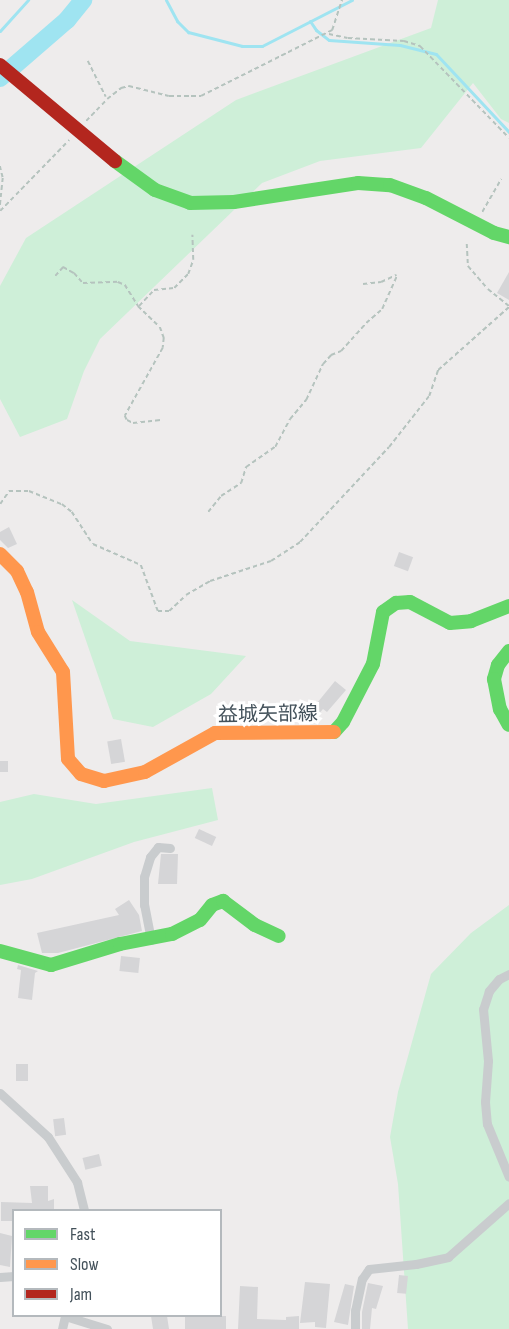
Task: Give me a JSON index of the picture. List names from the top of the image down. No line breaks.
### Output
{"streets":{"street":["益城矢部線"]},"legend":["Fast","Slow","Jam"]}
